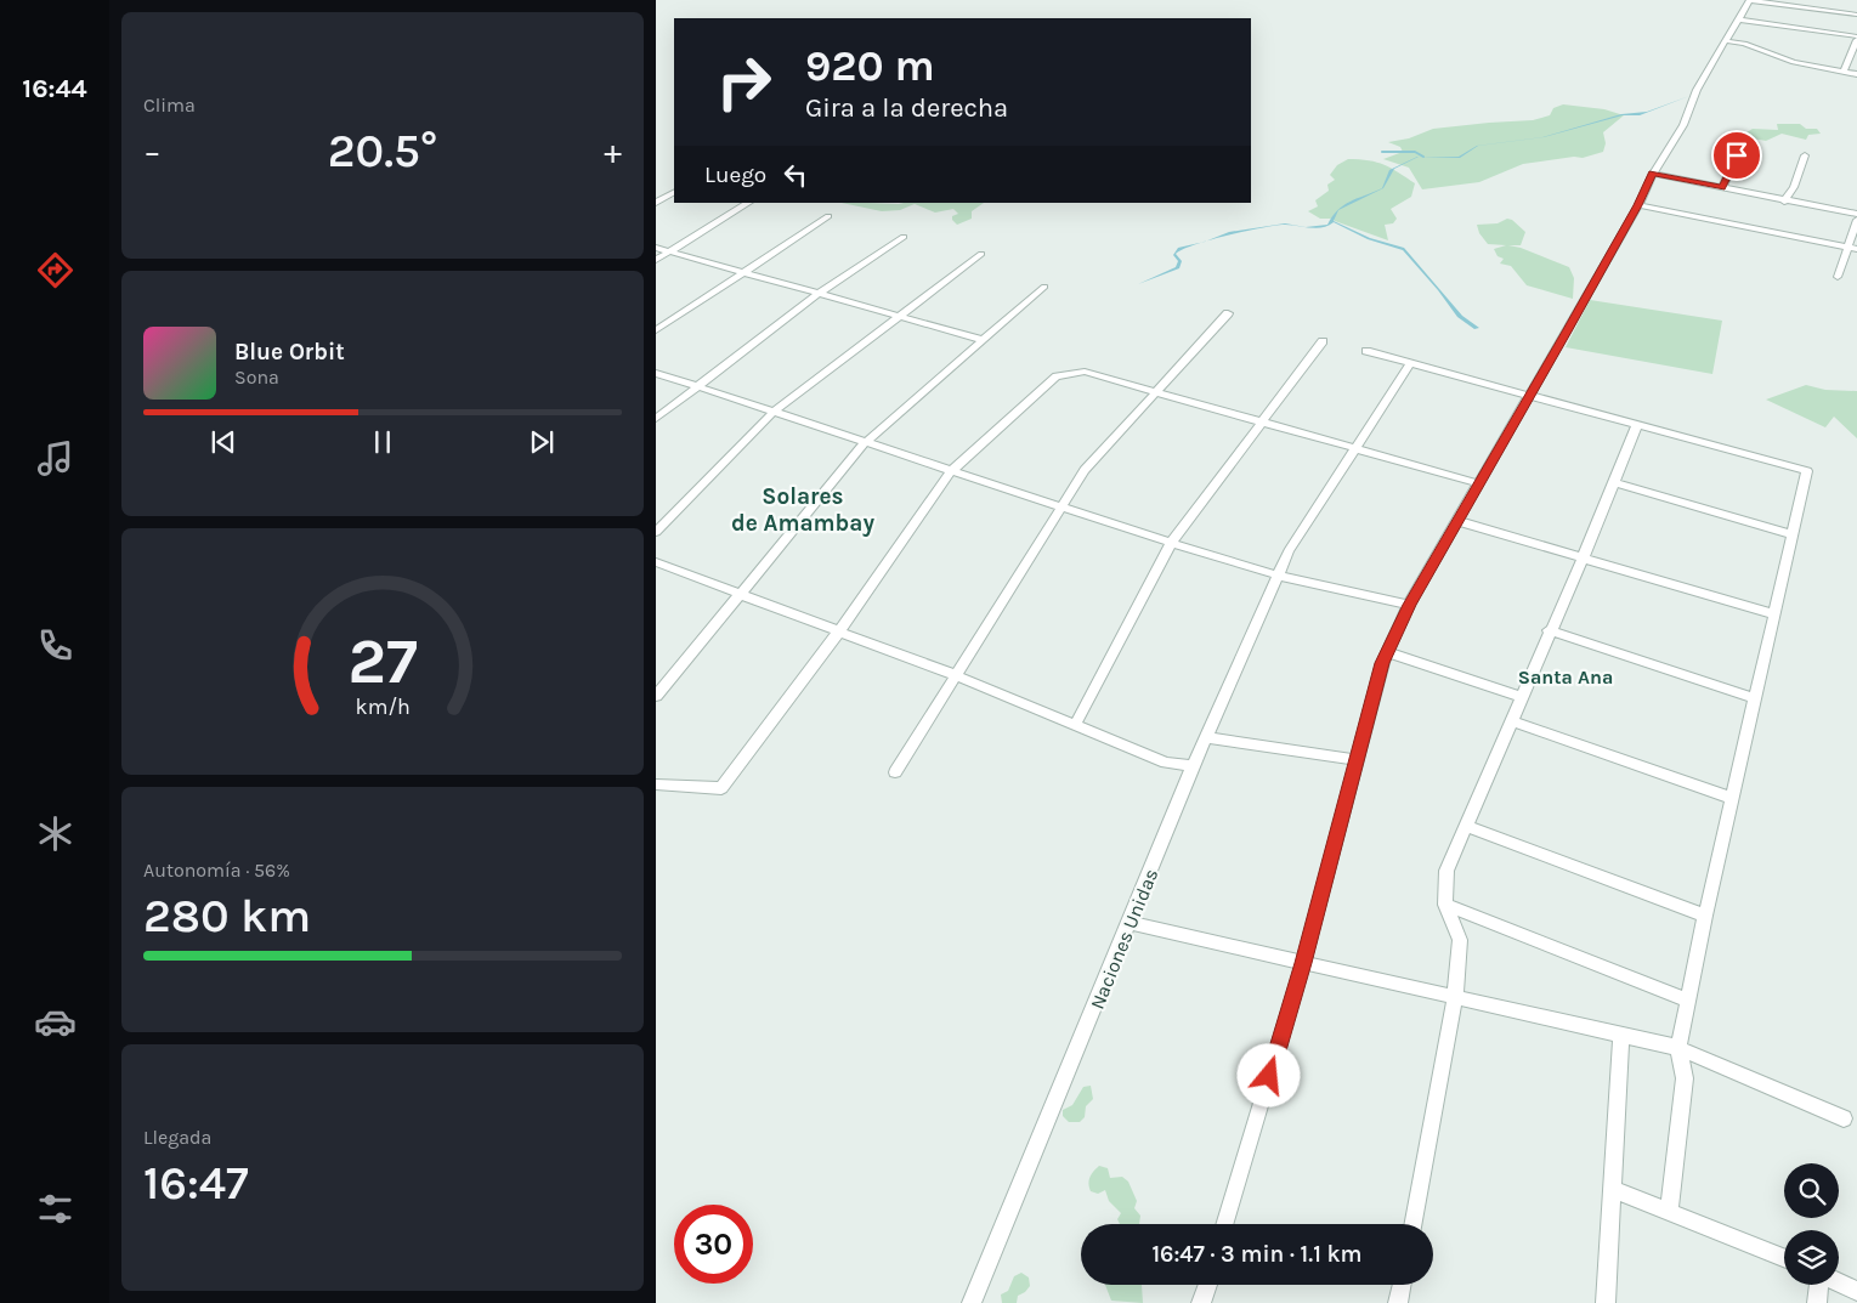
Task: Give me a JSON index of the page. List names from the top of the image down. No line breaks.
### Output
{"streets":{"street":["Naciones Unidas"]},"districts":["Solares de Amambay","Santa Ana"],"page":{"tabs":"16:44","tile":["Clima",["Autonomía · 56%","280 km"],["Llegada","16:47"]],"turn":["920 m","Gira a la derecha"],"heat":["−","20.5°","+"],"then":"Luego","song":["Blue Orbit","Sona"],"limit":"30","trip":"16:47 · 3 min · 1.1 km","gauge":["27","km/h"]}}
